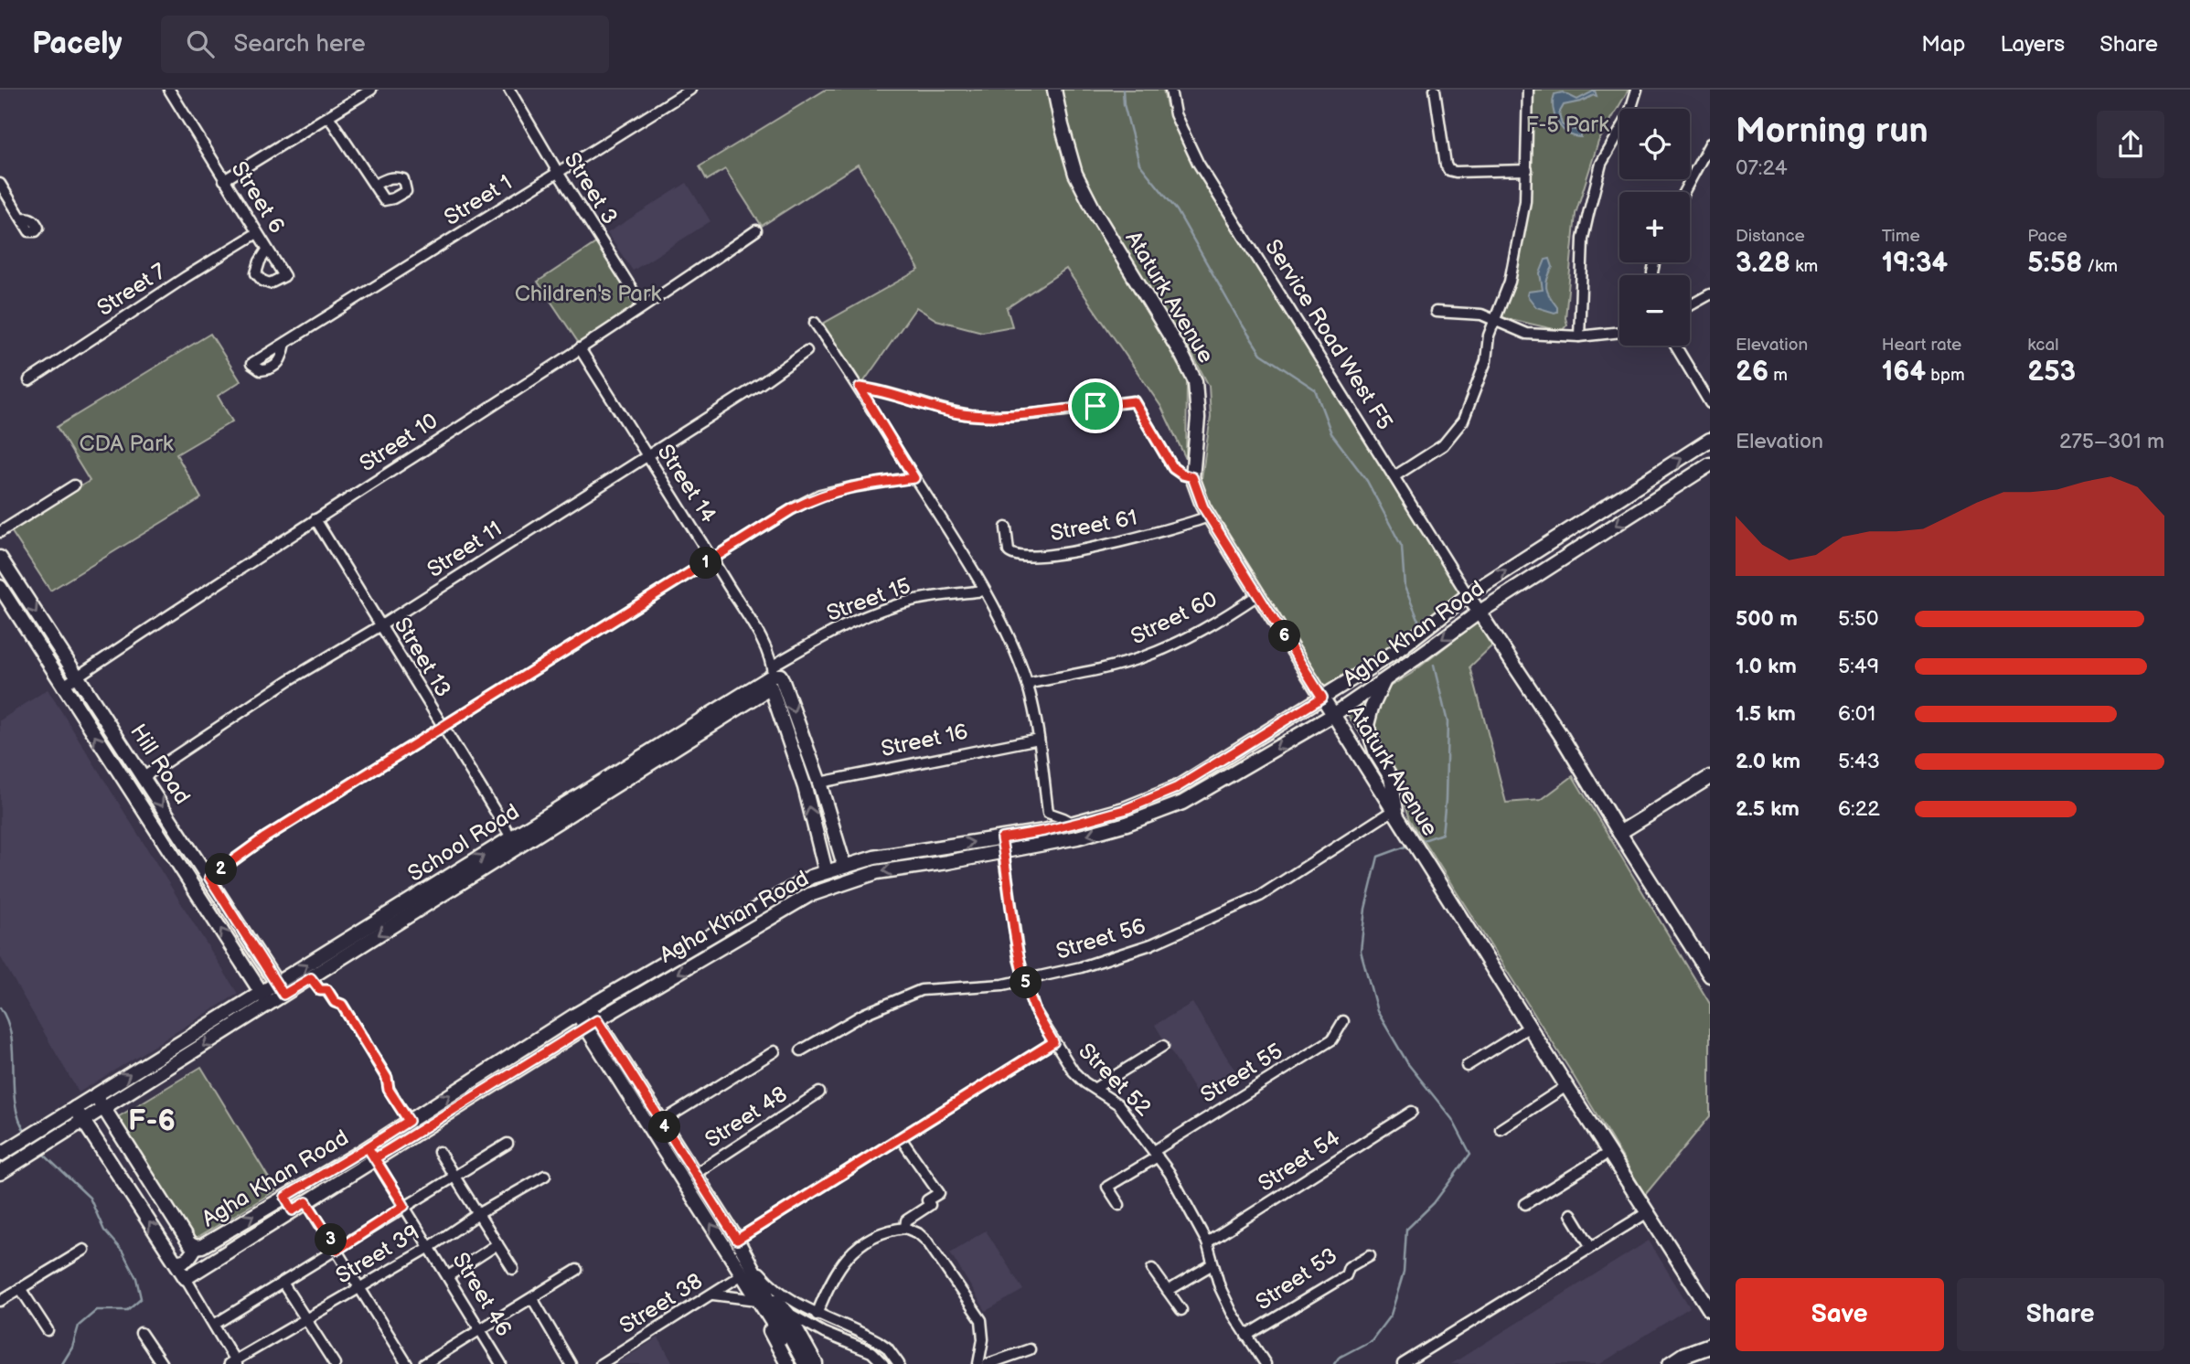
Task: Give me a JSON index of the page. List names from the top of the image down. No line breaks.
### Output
{"streets":{"street":["Street 3","Street 6","Street 1","Street 7","Ataturk Avenue","Service Road West F5","Street 10","Street 14","Street 61","Street 11","Street 15","Street 60","Agha Khan Road","Street 13","Street 16","Hill Road","School Road","Street 56","Street 55","Street 52","Street 48","Street 54","Street 39","Street 53","Street 46","Street 38"]},"crossings":[["Street 3","Street 1"],["Street 3","Street 10"],["Street 6","Street 7"],["Ataturk Avenue","Street 61"],["Ataturk Avenue","Street 60"],["Ataturk Avenue","Agha Khan Road"],["Ataturk Avenue","Street 56"],["Service Road West F5","Agha Khan Road"],["Street 10","Street 14"],["Street 10","Street 13"],["Street 10","Hill Road"],["Street 14","Street 11"],["Street 14","Street 15"],["Street 14","School Road"],["Street 11","Street 13"],["Street 11","Hill Road"],["Street 15","School Road"],["Agha Khan Road","School Road"],["Agha Khan Road","Street 52"],["Agha Khan Road","Street 46"],["Street 13","School Road"],["Hill Road","School Road"],["Street 56","Street 52"],["Street 55","Street 52"],["Street 52","Street 54"],["Street 52","Street 53"],["Street 39","Street 46"]],"districts":["F-6"],"parks":["F-5 Park","Children's Park","CDA Park"],"page":{"header":"Pacely","search":"Search here","nav":["Map","Layers","Share"],"heading":["Morning run","07:24"],"map_buttons":["+","−"],"stats":[["Distance","3.28 km"],["Time","19:34"],["Pace","5:58 /km"],["Elevation","26 m"],["Heart rate","164 bpm"],["kcal","253"]],"chart":["Elevation","275–301 m"],"pins":["1","6","2","5","4","3"],"list":[{"name":"500 m","note":"5:50"},{"name":"1.0 km","note":"5:49"},{"name":"1.5 km","note":"6:01"},{"name":"2.0 km","note":"5:43"},{"name":"2.5 km","note":"6:22"}],"buttons":["Save","Share"]}}
